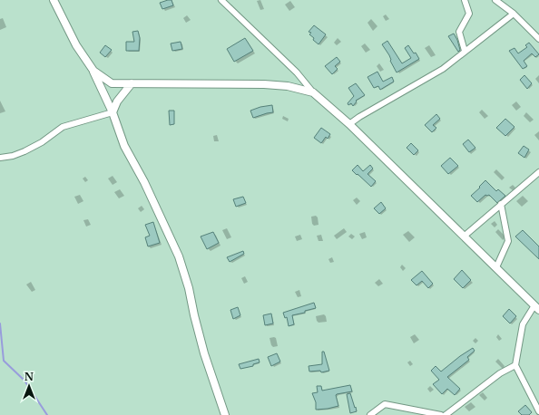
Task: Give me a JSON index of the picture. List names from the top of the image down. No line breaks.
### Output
{"north":"top"}
